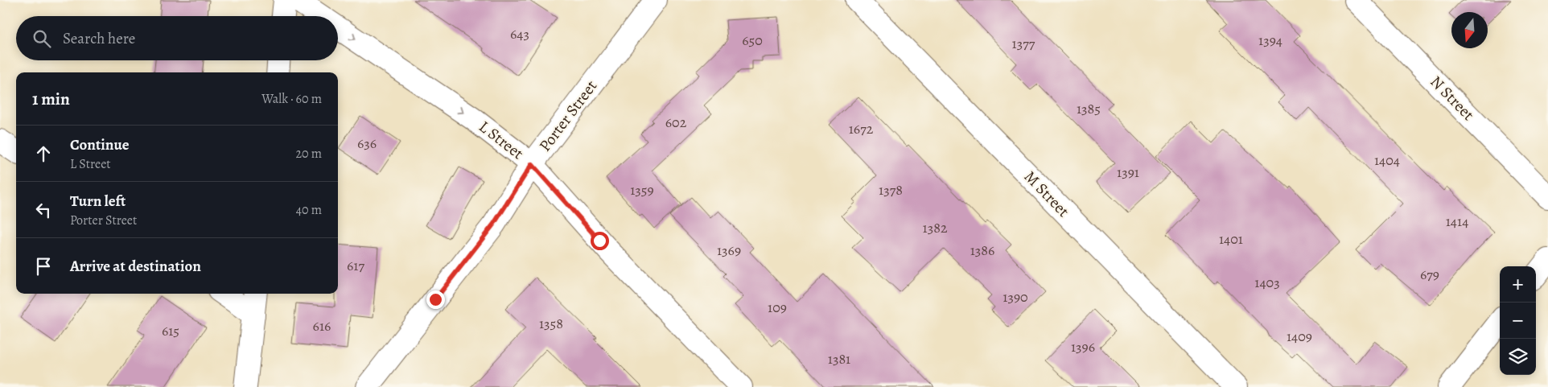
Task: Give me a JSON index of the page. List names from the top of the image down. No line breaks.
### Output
{"streets":{"street":["N Street","Porter Street","L Street","M Street"]},"crossings":[["Porter Street","L Street"]],"one_way":["L Street"],"house_numbers":["643","650","1394","1377","1385","602","1672","636","1404","1391","1359","1378","1414","1382","1401","1369","1386","617","679","1403","1390","109","1358","616","615","1409","1396","1381"],"north":"bottom","page":{"search":"Search here","heading":["1 min","Walk · 60 m"],"list":[["Continue","L Street","20 m"],["Turn left","Porter Street","40 m"],"Arrive at destination"],"map_buttons":["+","−"]}}
